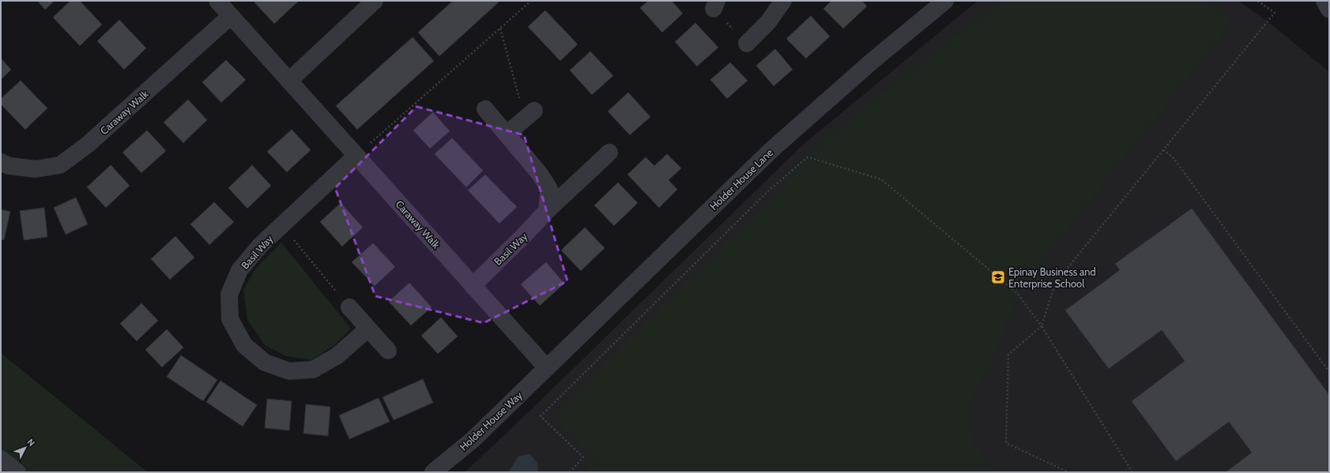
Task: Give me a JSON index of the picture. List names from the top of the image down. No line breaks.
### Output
{"streets":{"street":["Caraway Walk","Holder House Lane","Basil Way","Holder House Way"]},"crossings":[["Caraway Walk","Holder House Lane"],["Caraway Walk","Basil Way"],["Caraway Walk","Holder House Way"],["Holder House Lane","Holder House Way"]],"places":{"school or university":["Epinay Business and Enterprise School"]},"north":"top right"}
